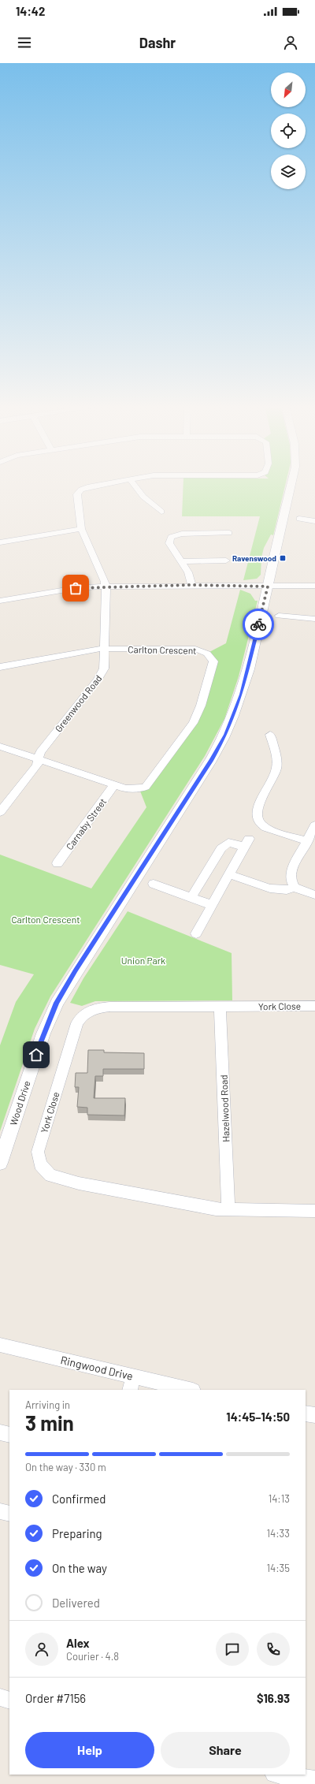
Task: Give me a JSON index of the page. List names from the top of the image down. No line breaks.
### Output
{"streets":{"street":["Carlton Crescent","Greenwood Road","Carnaby Street","York Close","Wood Drive","Hazelwood Road","Ringwood Drive"]},"crossings":[["Carlton Crescent","Greenwood Road"],["Carlton Crescent","Carnaby Street"],["York Close","Hazelwood Road"]],"parks":["Carlton Crescent","Union Park"],"places":{"transit":["Ravenswood"]},"north":"bottom left","page":{"status":"14:42","header":"Dashr","heading":["3 min","Arriving in","14:45–14:50"],"panel":["Alex","Courier · 4.8","Order #7156","$16.93"],"bar":"On the way · 330 m","list":[["Confirmed","14:13"],["Preparing","14:33"],["On the way","14:35"],"Delivered"],"buttons":["Help","Share"]}}
